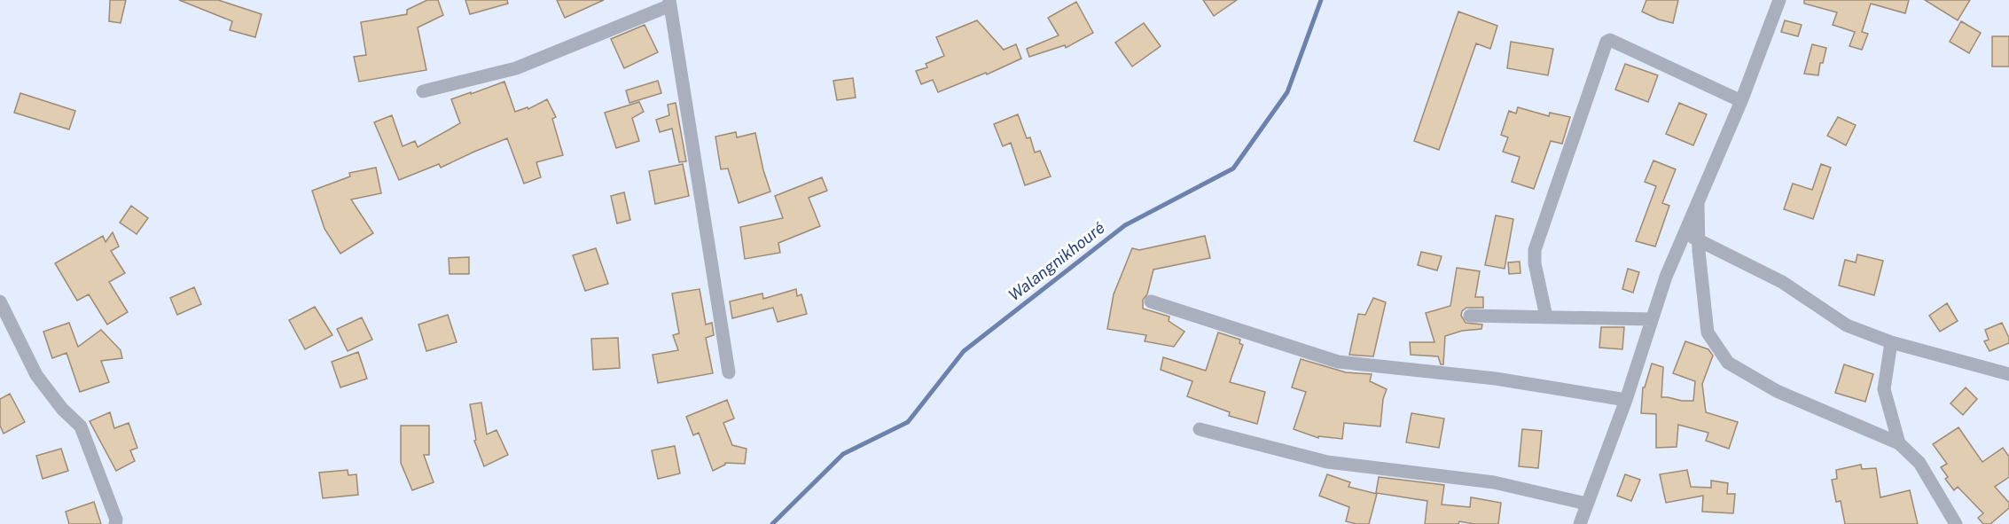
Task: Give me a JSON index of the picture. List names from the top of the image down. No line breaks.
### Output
{"water":["Walangnikhouré"]}
